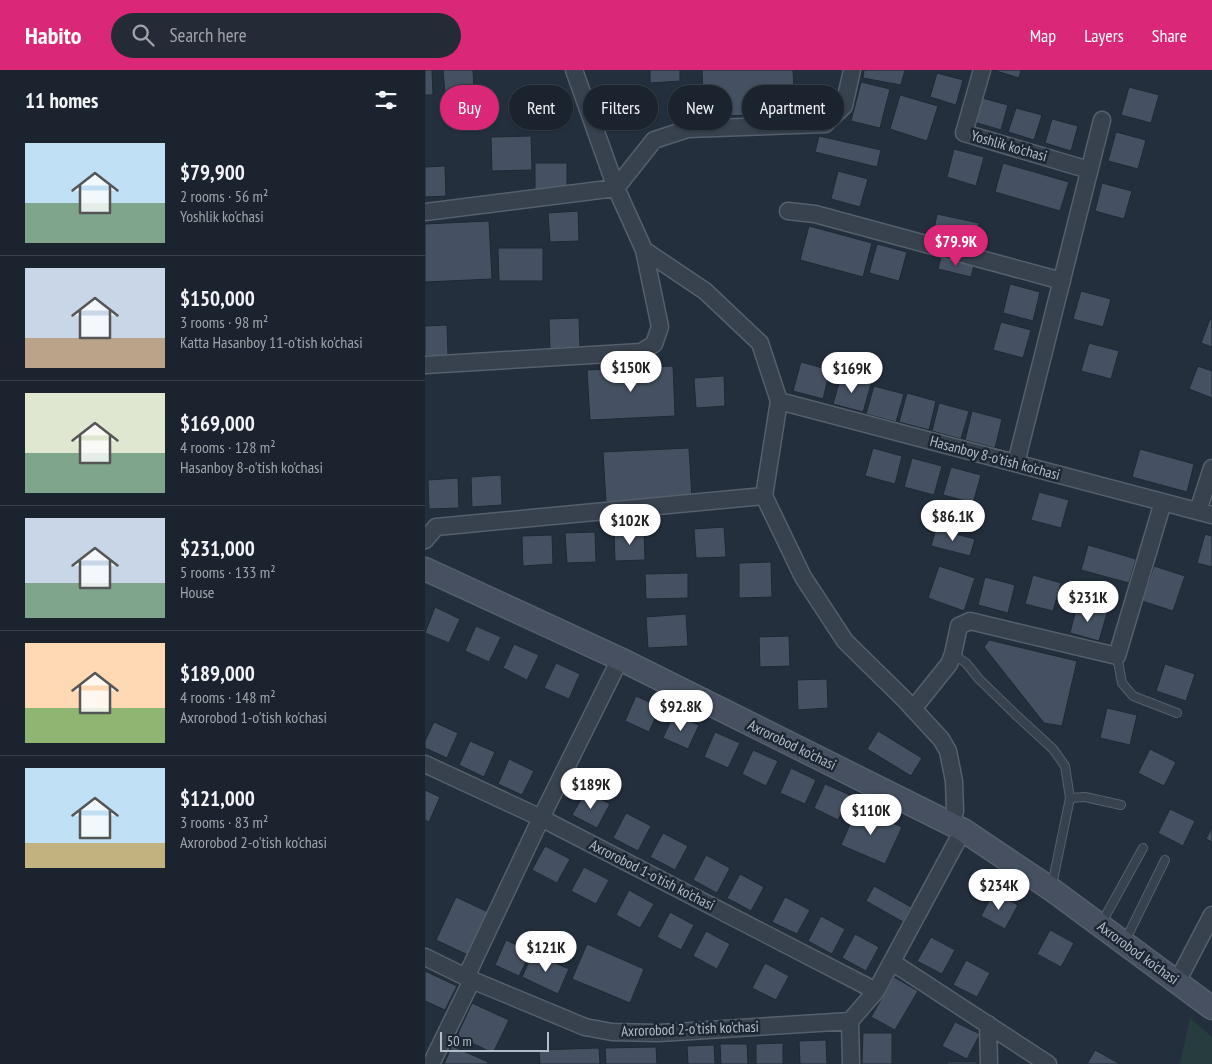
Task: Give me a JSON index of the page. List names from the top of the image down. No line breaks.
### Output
{"streets":{"street":["Yoshlik ko'chasi","Hasanboy 8-o'tish ko'chasi","Axrorobod ko'chasi","Axrorobod 1-o'tish ko'chasi","Axrorobod 2-o'tish ko'chasi"]},"scale_bar":"50 m","page":{"header":"Habito","search":"Search here","nav":["Map","Layers","Share"],"heading":"11 homes","chip":["Buy","Rent","Filters","New","Apartment"],"list":[{"name":"$79,900","note":"2 rooms · 56 m² · Yoshlik ko'chasi"},{"name":"$150,000","note":"3 rooms · 98 m² · Katta Hasanboy 11-o'tish ko'chasi"},{"name":"$169,000","note":"4 rooms · 128 m² · Hasanboy 8-o'tish ko'chasi"},{"name":"$231,000","note":"5 rooms · 133 m² · House"},{"name":"$189,000","note":"4 rooms · 148 m² · Axrorobod 1-o'tish ko'chasi"},{"name":"$121,000","note":"3 rooms · 83 m² · Axrorobod 2-o'tish ko'chasi"}],"price":["$79.9K","$150K","$169K","$86.1K","$102K","$231K","$92.8K","$189K","$110K","$234K","$121K"],"scale":"50 m"}}
